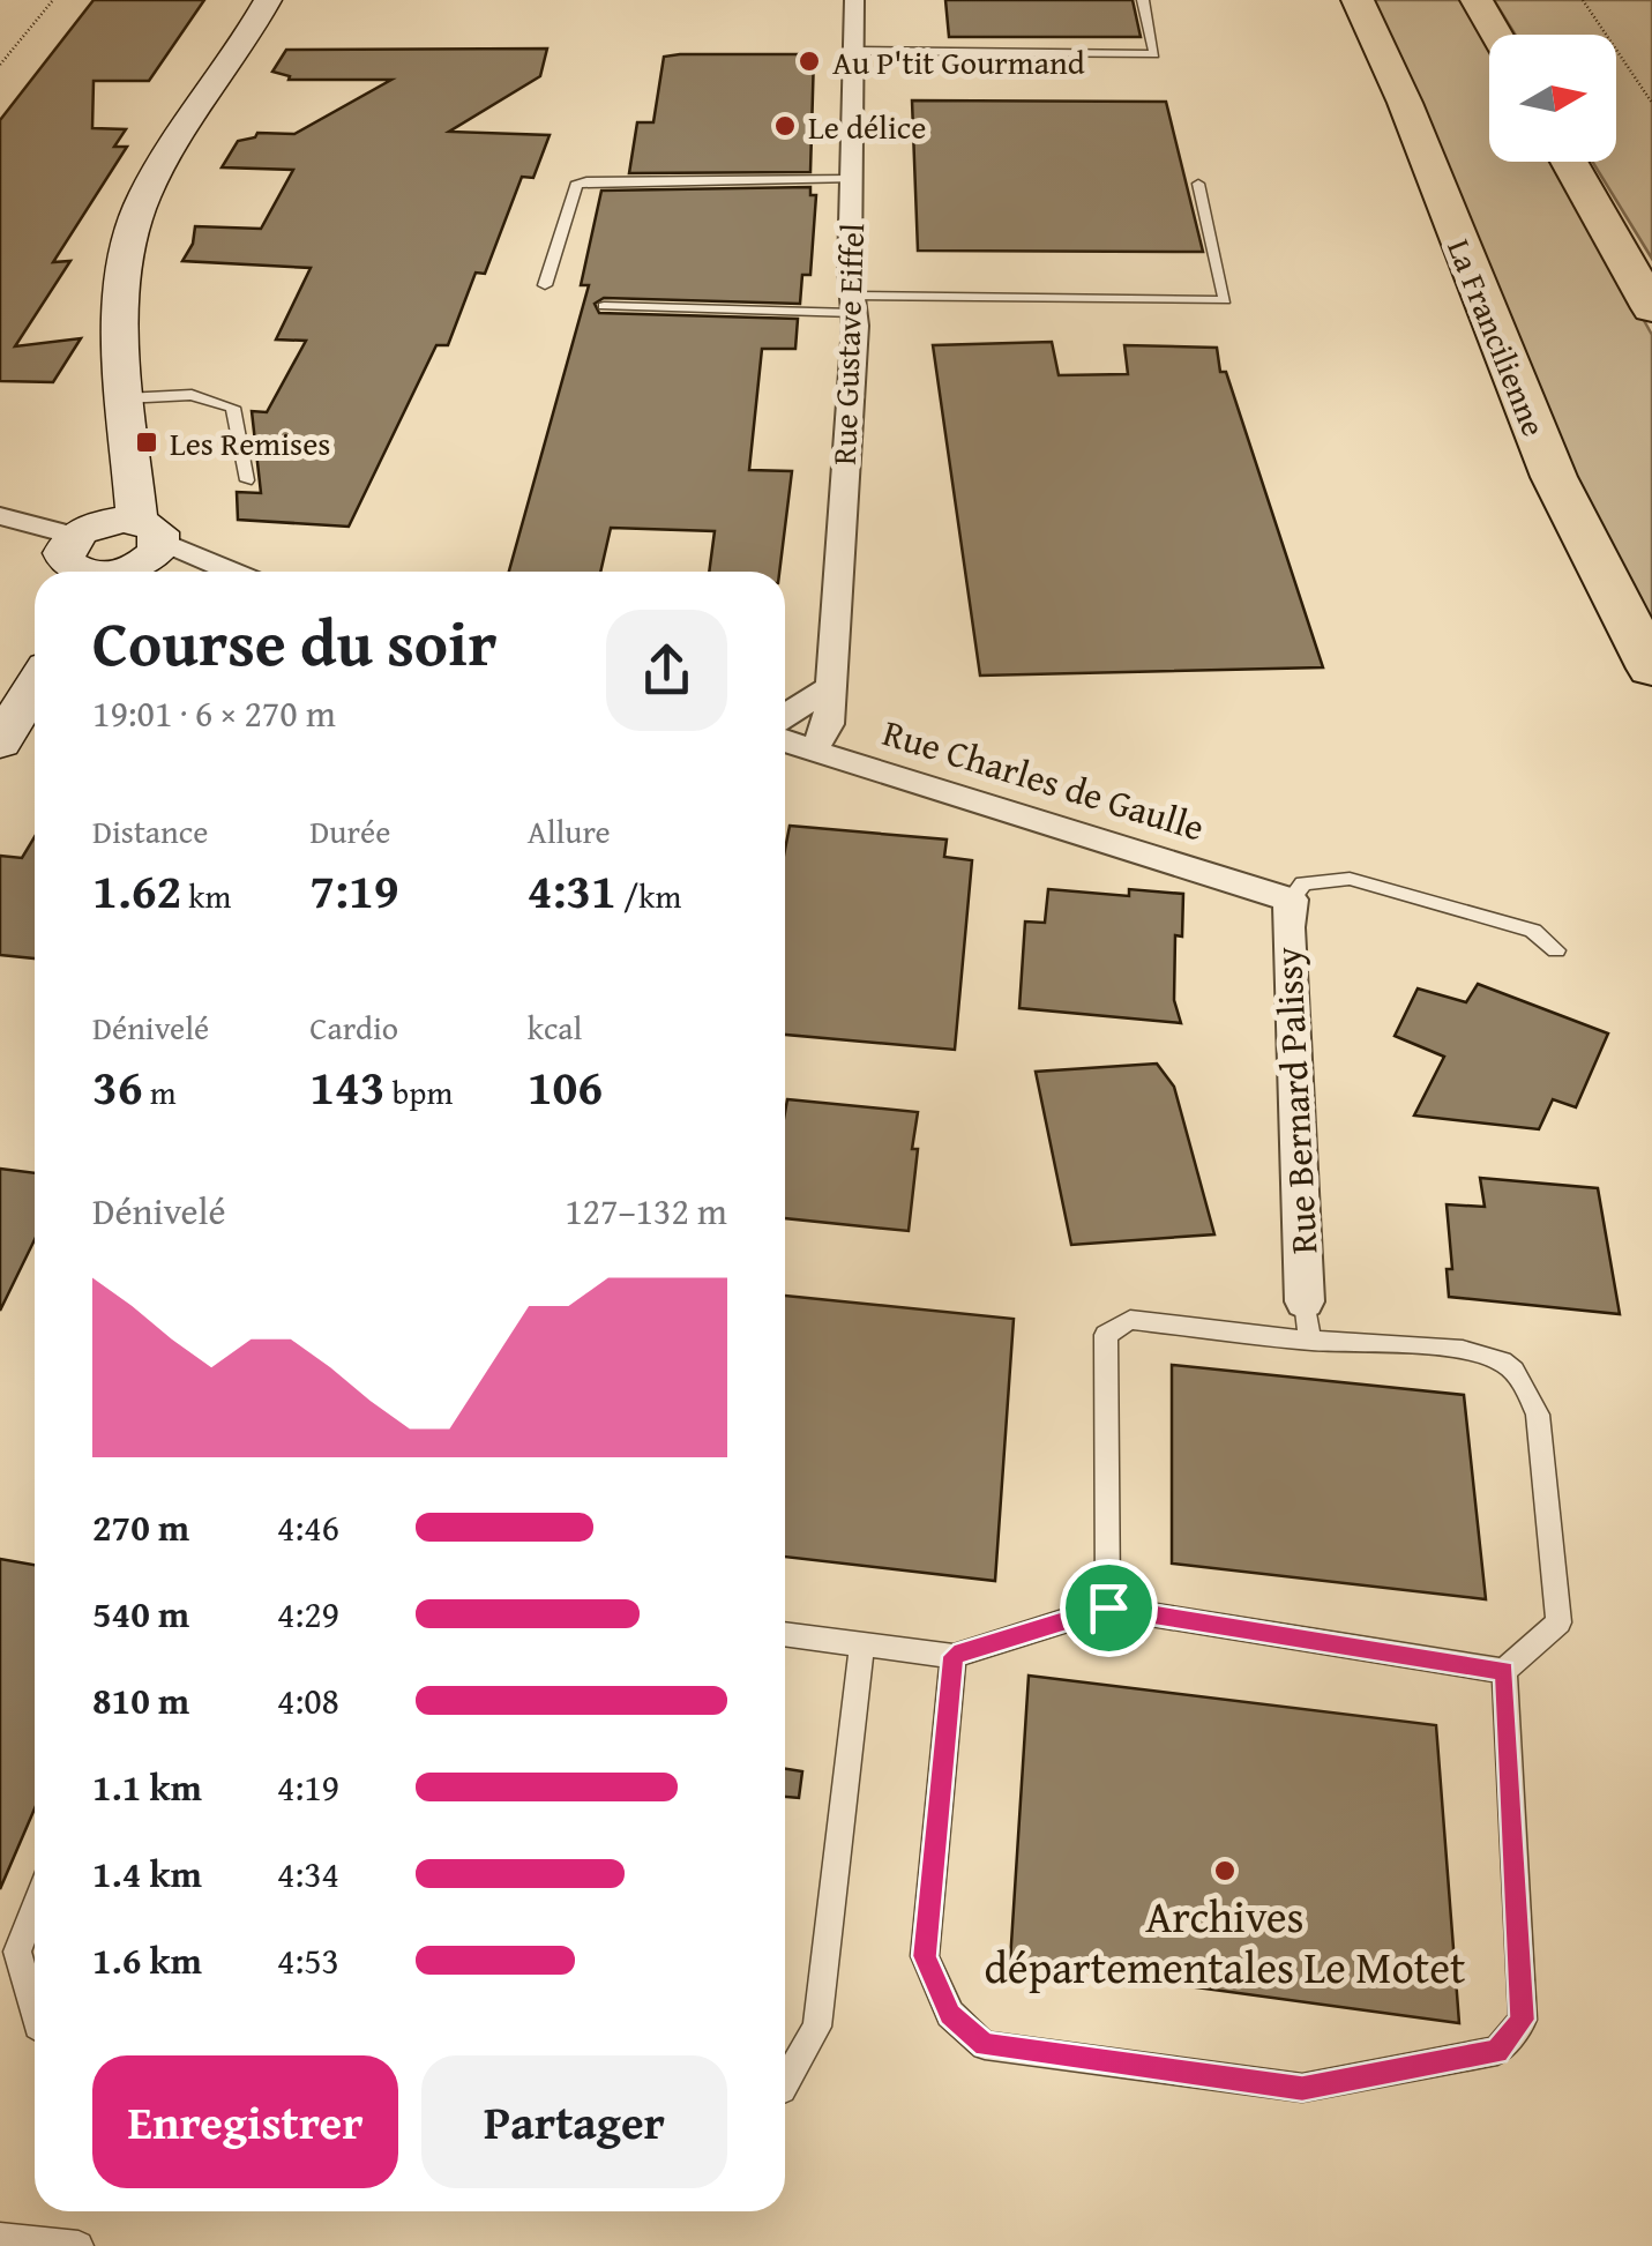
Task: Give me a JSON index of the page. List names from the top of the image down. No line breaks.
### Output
{"streets":{"highway":["La Francilienne"],"street":["Rue Gustave Eiffel","Rue Charles de Gaulle","Rue Bernard Palissy"]},"crossings":[["Rue Gustave Eiffel","Rue Charles de Gaulle"],["Rue Charles de Gaulle","Rue Bernard Palissy"]],"places":{"other":["Au P'tit Gourmand","Le délice","Archives départementales Le Motet"],"transit":["Les Remises"]},"north":"right","page":{"heading":["Course du soir","19:01 · 6 × 270 m"],"stats":[["Distance","1.62 km"],["Durée","7:19"],["Allure","4:31 /km"],["Dénivelé","36 m"],["Cardio","143 bpm"],["kcal","106"]],"chart":["Dénivelé","127–132 m"],"list":[{"name":"270 m","note":"4:46"},{"name":"540 m","note":"4:29"},{"name":"810 m","note":"4:08"},{"name":"1.1 km","note":"4:19"},{"name":"1.4 km","note":"4:34"},{"name":"1.6 km","note":"4:53"}],"buttons":["Enregistrer","Partager"]}}
